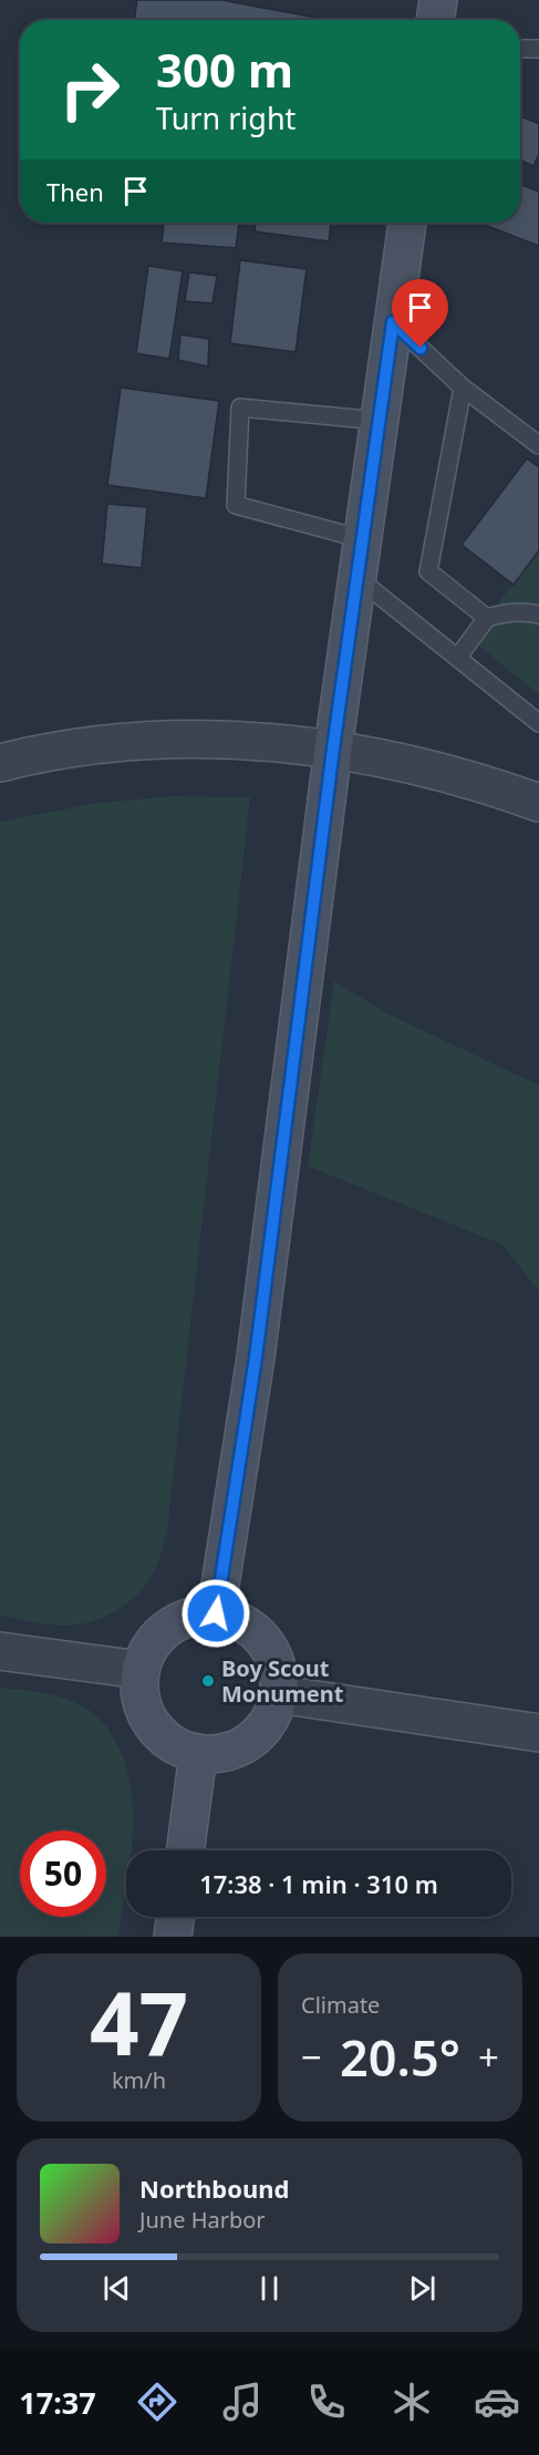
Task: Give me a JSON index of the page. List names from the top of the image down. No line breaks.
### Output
{"places":["Boy Scout Monument"],"page":{"turn":["300 m","Turn right"],"then":"Then","limit":"50","trip":"17:38 · 1 min · 310 m","tile":[["47","km/h"],"Climate"],"heat":["−","20.5°","+"],"song":["Northbound","June Harbor"],"tabs":"17:37"}}
